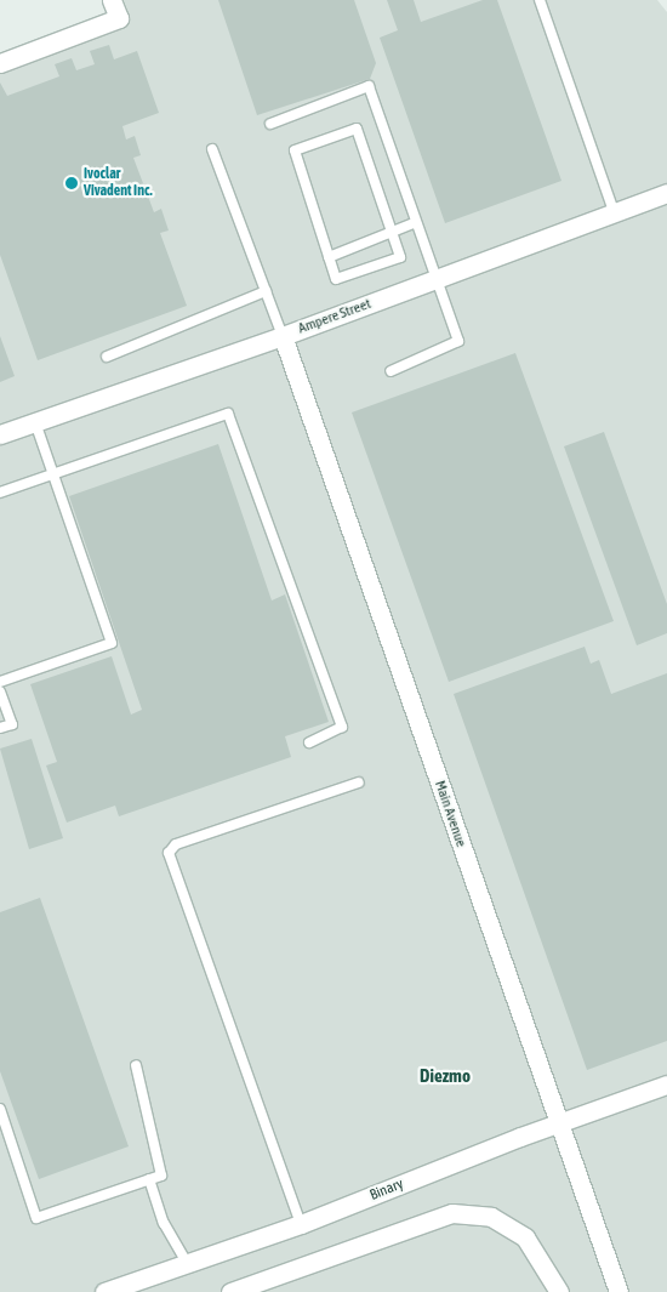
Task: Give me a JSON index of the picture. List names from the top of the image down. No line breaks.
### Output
{"streets":{"street":["Ampere Street","Main Avenue","Binary"]},"crossings":[["Ampere Street","Main Avenue"],["Main Avenue","Binary"]],"districts":["Diezmo"],"places":["Ivoclar Vivadent Inc."]}
